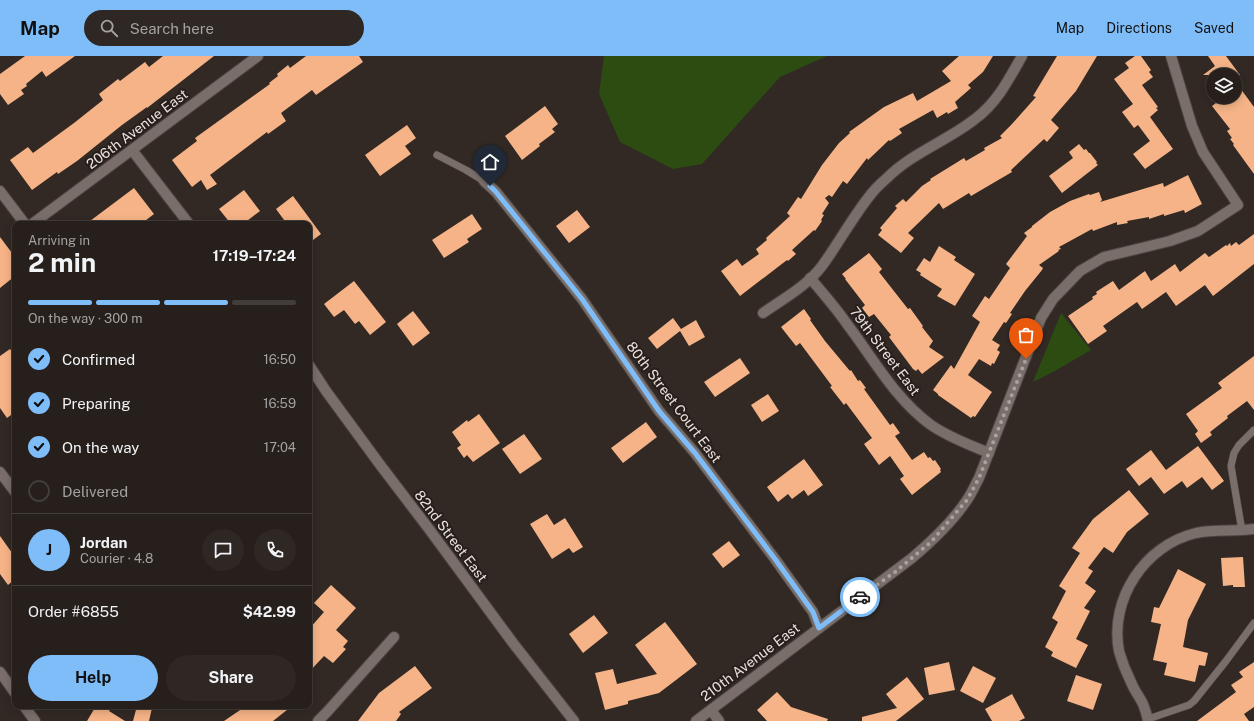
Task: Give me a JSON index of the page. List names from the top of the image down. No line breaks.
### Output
{"streets":{"street":["206th Avenue East","79th Street East","80th Street Court East","82nd Street East","210th Avenue East"]},"crossings":[["79th Street East","210th Avenue East"],["80th Street Court East","210th Avenue East"]],"page":{"header":"Map","search":"Search here","nav":["Map","Directions","Saved"],"heading":["2 min","Arriving in","17:19–17:24"],"panel":["Jordan","Courier · 4.8","Order #6855","$42.99"],"bar":"On the way · 300 m","list":[["Confirmed","16:50"],["Preparing","16:59"],["On the way","17:04"],"Delivered"],"round":"J","buttons":["Help","Share"]}}
